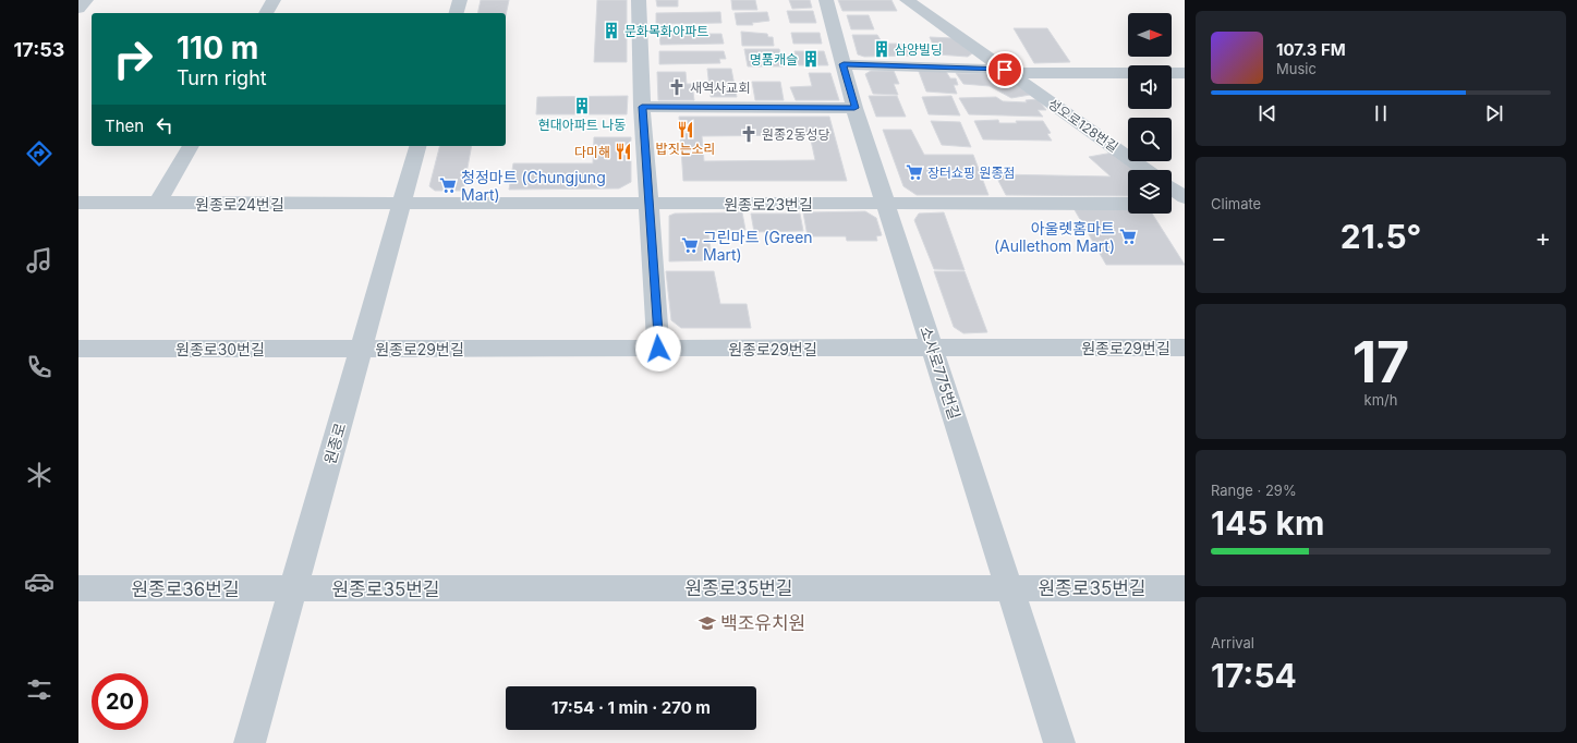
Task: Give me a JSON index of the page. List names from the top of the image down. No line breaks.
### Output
{"streets":{"street":["성오로128번길","원종로24번길","원종로23번길","원종로29번길","원종로30번길","소사로775번길","원종로","원종로35번길","원종로36번길"]},"crossings":[["성오로128번길","소사로775번길"],["원종로24번길","원종로23번길"],["원종로24번길","원종로"],["원종로23번길","소사로775번길"],["원종로23번길","원종로"],["원종로29번길","원종로30번길"],["원종로29번길","소사로775번길"],["원종로29번길","원종로"],["원종로30번길","원종로"],["소사로775번길","원종로35번길"],["원종로","원종로35번길"],["원종로","원종로36번길"],["원종로35번길","원종로36번길"]],"places":{"building":["문화목화아파트","삼양빌딩","명품캐슬","현대아파트 나동"],"church":["새역사교회","원종2동성당"],"restaurant":["밥짓는소리","다미해"],"supermarket":["장터쇼핑 원종점","청정마트 (Chungjung Mart)","아울렛홈마트 (Aullethom Mart)","그린마트 (Green Mart)"],"school or university":["백조유치원"]},"north":"right","page":{"tabs":"17:53","turn":["110 m","Turn right"],"song":["107.3 FM","Music"],"then":"Then","tile":["Climate",["17","km/h"],["Range · 29%","145 km"],["Arrival","17:54"]],"heat":["−","21.5°","+"],"limit":"20","trip":"17:54 · 1 min · 270 m"}}
